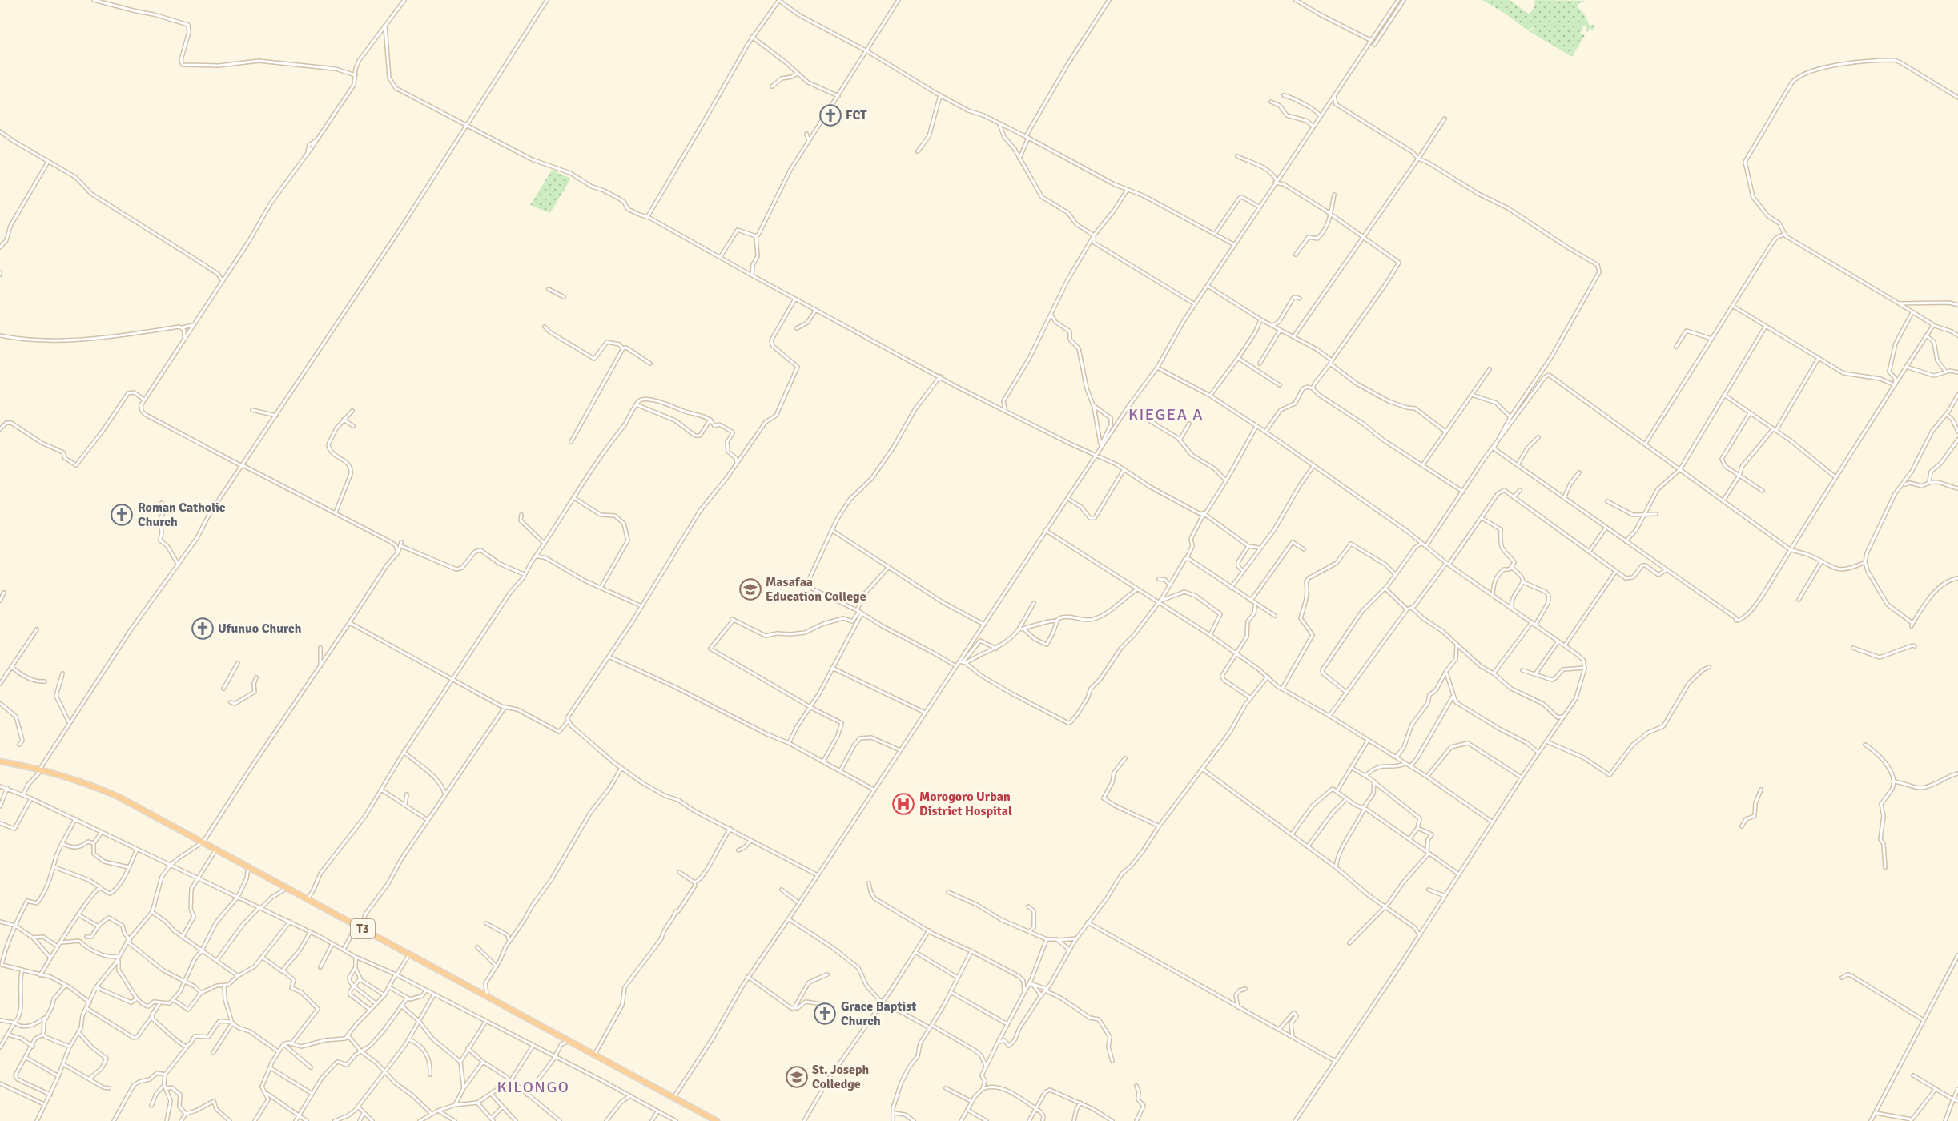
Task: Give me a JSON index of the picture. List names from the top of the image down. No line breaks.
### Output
{"streets":{"highway":["T3"]},"districts":["KIEGEA A","KILONGO"],"places":{"church":["FCT","Roman Catholic Church","Ufunuo Church","Grace Baptist Church"],"school or university":["Masafaa Education College","St. Joseph Colledge"],"hospital":["Morogoro Urban District Hospital"]}}
